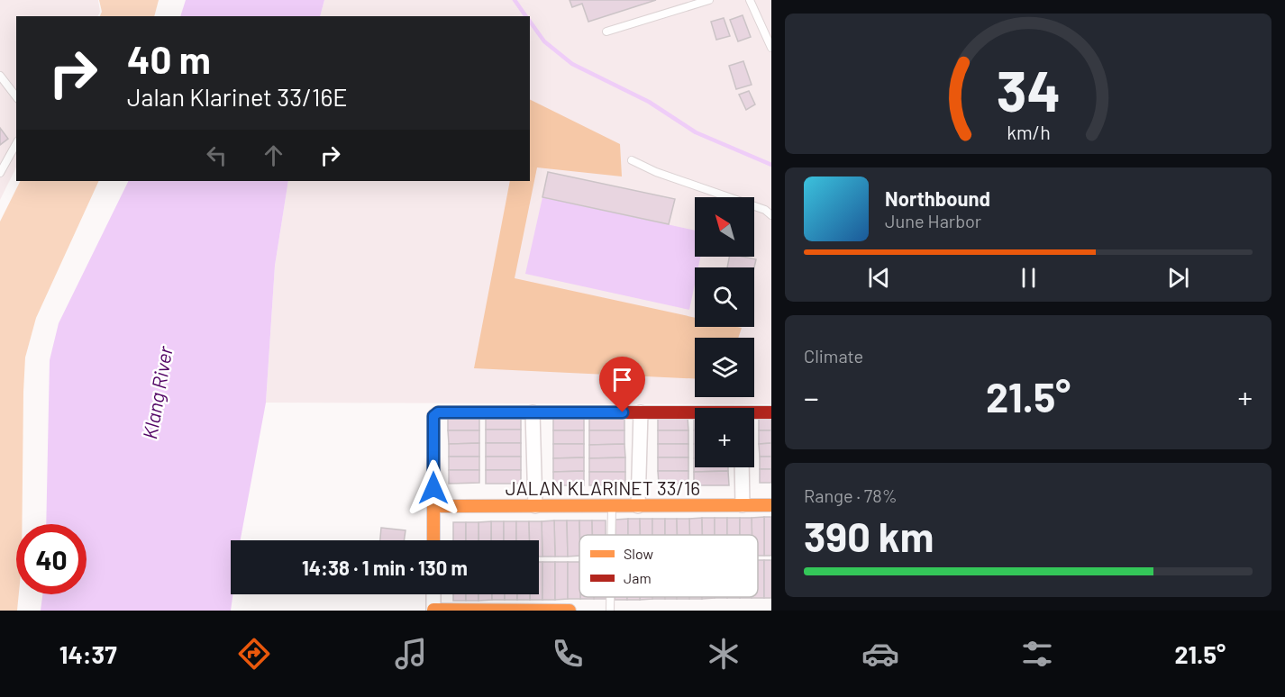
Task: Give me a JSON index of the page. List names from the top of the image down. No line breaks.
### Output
{"streets":{"street":["JALAN KLARINET 33/16"]},"water":["Klang River"],"legend":["Slow","Jam"],"north":"top left","page":{"turn":["40 m","Jalan Klarinet 33/16E"],"song":["Northbound","June Harbor"],"map_buttons":"+","tile":["Climate",["Range · 78%","390 km"]],"heat":["−","21.5°","+"],"limit":"40","trip":"14:38 · 1 min · 130 m","tabs":["14:37","21.5°"],"gauge":["34","km/h"]}}
